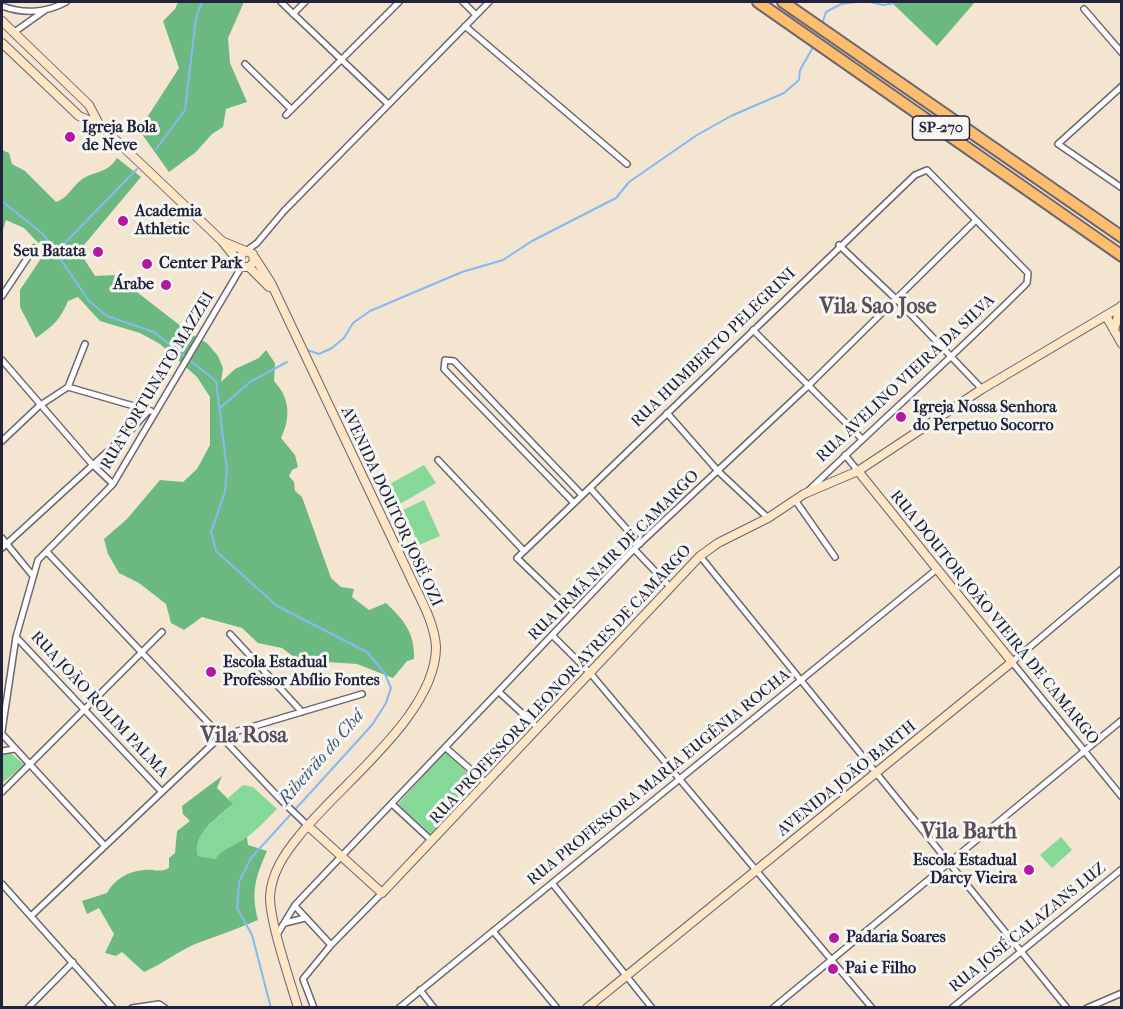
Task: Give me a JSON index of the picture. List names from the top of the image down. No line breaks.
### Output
{"streets":{"highway":["SP-270"],"main road":["AVENIDA DOUTOR JOSÉ OZI","RUA DOUTOR JOÃO VIEIRA DE CAMARGO","RUA PROFESSORA LEONOR AYRES DE CAMARGO","AVENIDA JOÃO BARTH"],"street":["RUA HUMBERTO PELEGRINI","RUA AVELINO VIEIRA DA SILVA","RUA FORTUNATO MAZZEI","RUA IRMÃ NAIR DE CAMARGO","RUA JOÃO ROLIM PALMA","RUA PROFESSORA MARIA EUGÊNIA ROCHA","RUA JOSÉ CALAZANS LUZ"]},"crossings":[["RUA HUMBERTO PELEGRINI","RUA AVELINO VIEIRA DA SILVA"],["RUA HUMBERTO PELEGRINI","RUA IRMÃ NAIR DE CAMARGO"],["RUA AVELINO VIEIRA DA SILVA","RUA IRMÃ NAIR DE CAMARGO"],["RUA AVELINO VIEIRA DA SILVA","RUA DOUTOR JOÃO VIEIRA DE CAMARGO"],["RUA AVELINO VIEIRA DA SILVA","RUA PROFESSORA LEONOR AYRES DE CAMARGO"],["RUA FORTUNATO MAZZEI","RUA JOÃO ROLIM PALMA"],["AVENIDA DOUTOR JOSÉ OZI","RUA IRMÃ NAIR DE CAMARGO"],["RUA DOUTOR JOÃO VIEIRA DE CAMARGO","RUA PROFESSORA LEONOR AYRES DE CAMARGO"],["RUA DOUTOR JOÃO VIEIRA DE CAMARGO","RUA PROFESSORA MARIA EUGÊNIA ROCHA"],["RUA DOUTOR JOÃO VIEIRA DE CAMARGO","AVENIDA JOÃO BARTH"]],"districts":["Vila Sao Jose","Vila Rosa","Vila Barth"],"water":["Ribeirão do Chá"],"places":["Igreja Bola de Neve","Academia Athletic","Seu Batata","Center Park","Árabe","Igreja Nossa Senhora do Perpetuo Socorro","Escola Estadual Professor Abílio Fontes","Escola Estadual Darcy Vieira","Padaria Soares","Pai e Filho"]}
